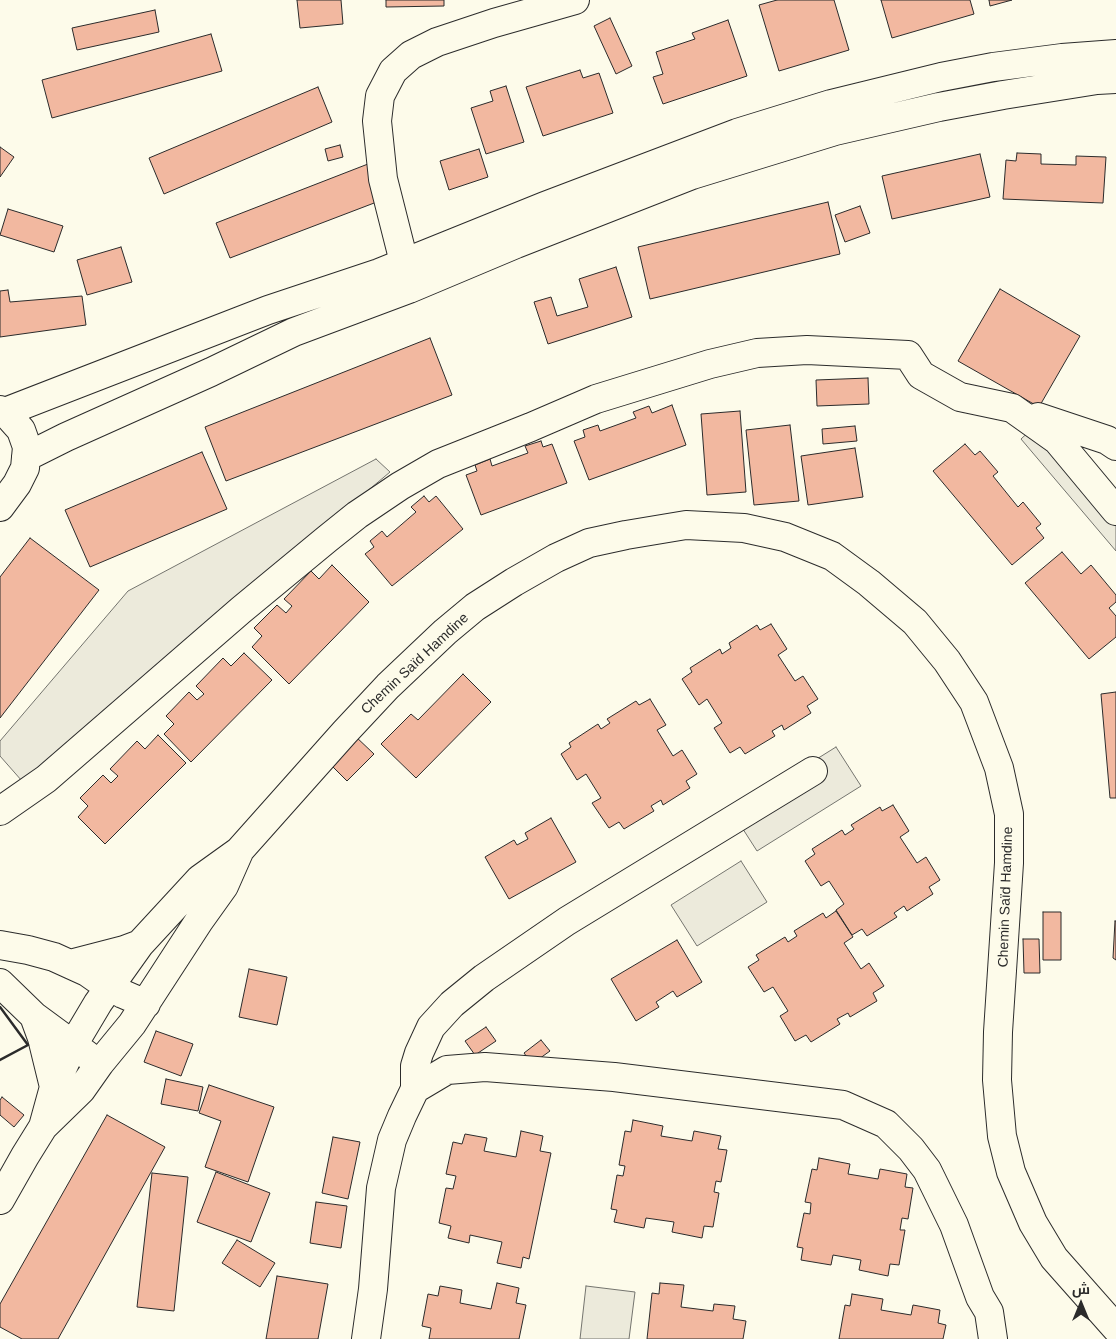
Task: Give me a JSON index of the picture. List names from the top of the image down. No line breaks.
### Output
{"streets":{"main road":["Chemin Saïd Hamdine"]},"north":"top"}
